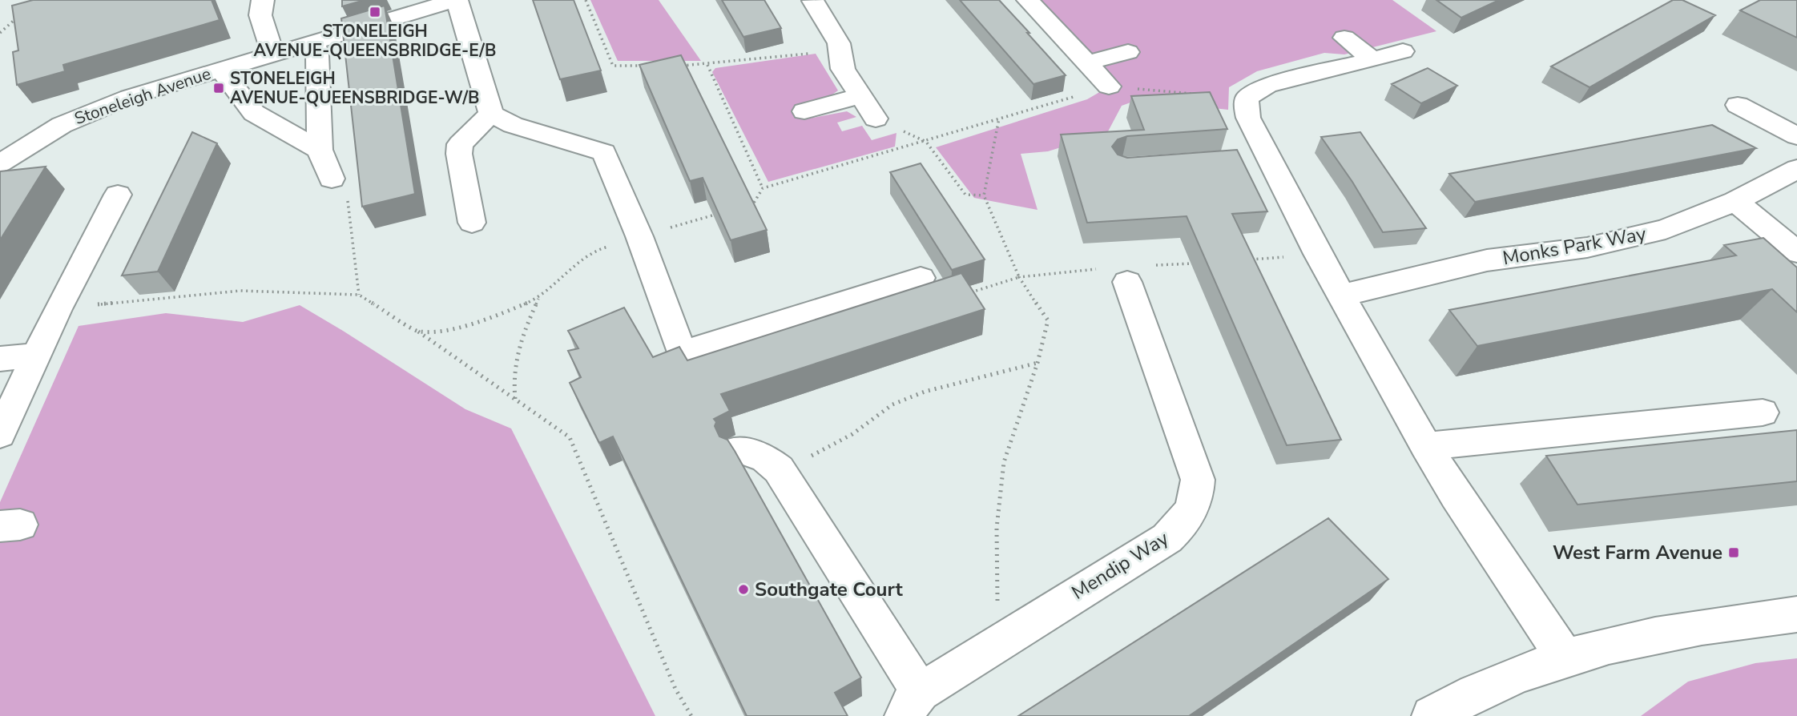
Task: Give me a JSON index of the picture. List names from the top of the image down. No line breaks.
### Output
{"streets":{"street":["Stoneleigh Avenue","Monks Park Way","Mendip Way"]},"places":{"transit":["STONELEIGH AVENUE-QUEENSBRIDGE-E/B","STONELEIGH AVENUE-QUEENSBRIDGE-W/B","West Farm Avenue"],"other":["Southgate Court"]}}
